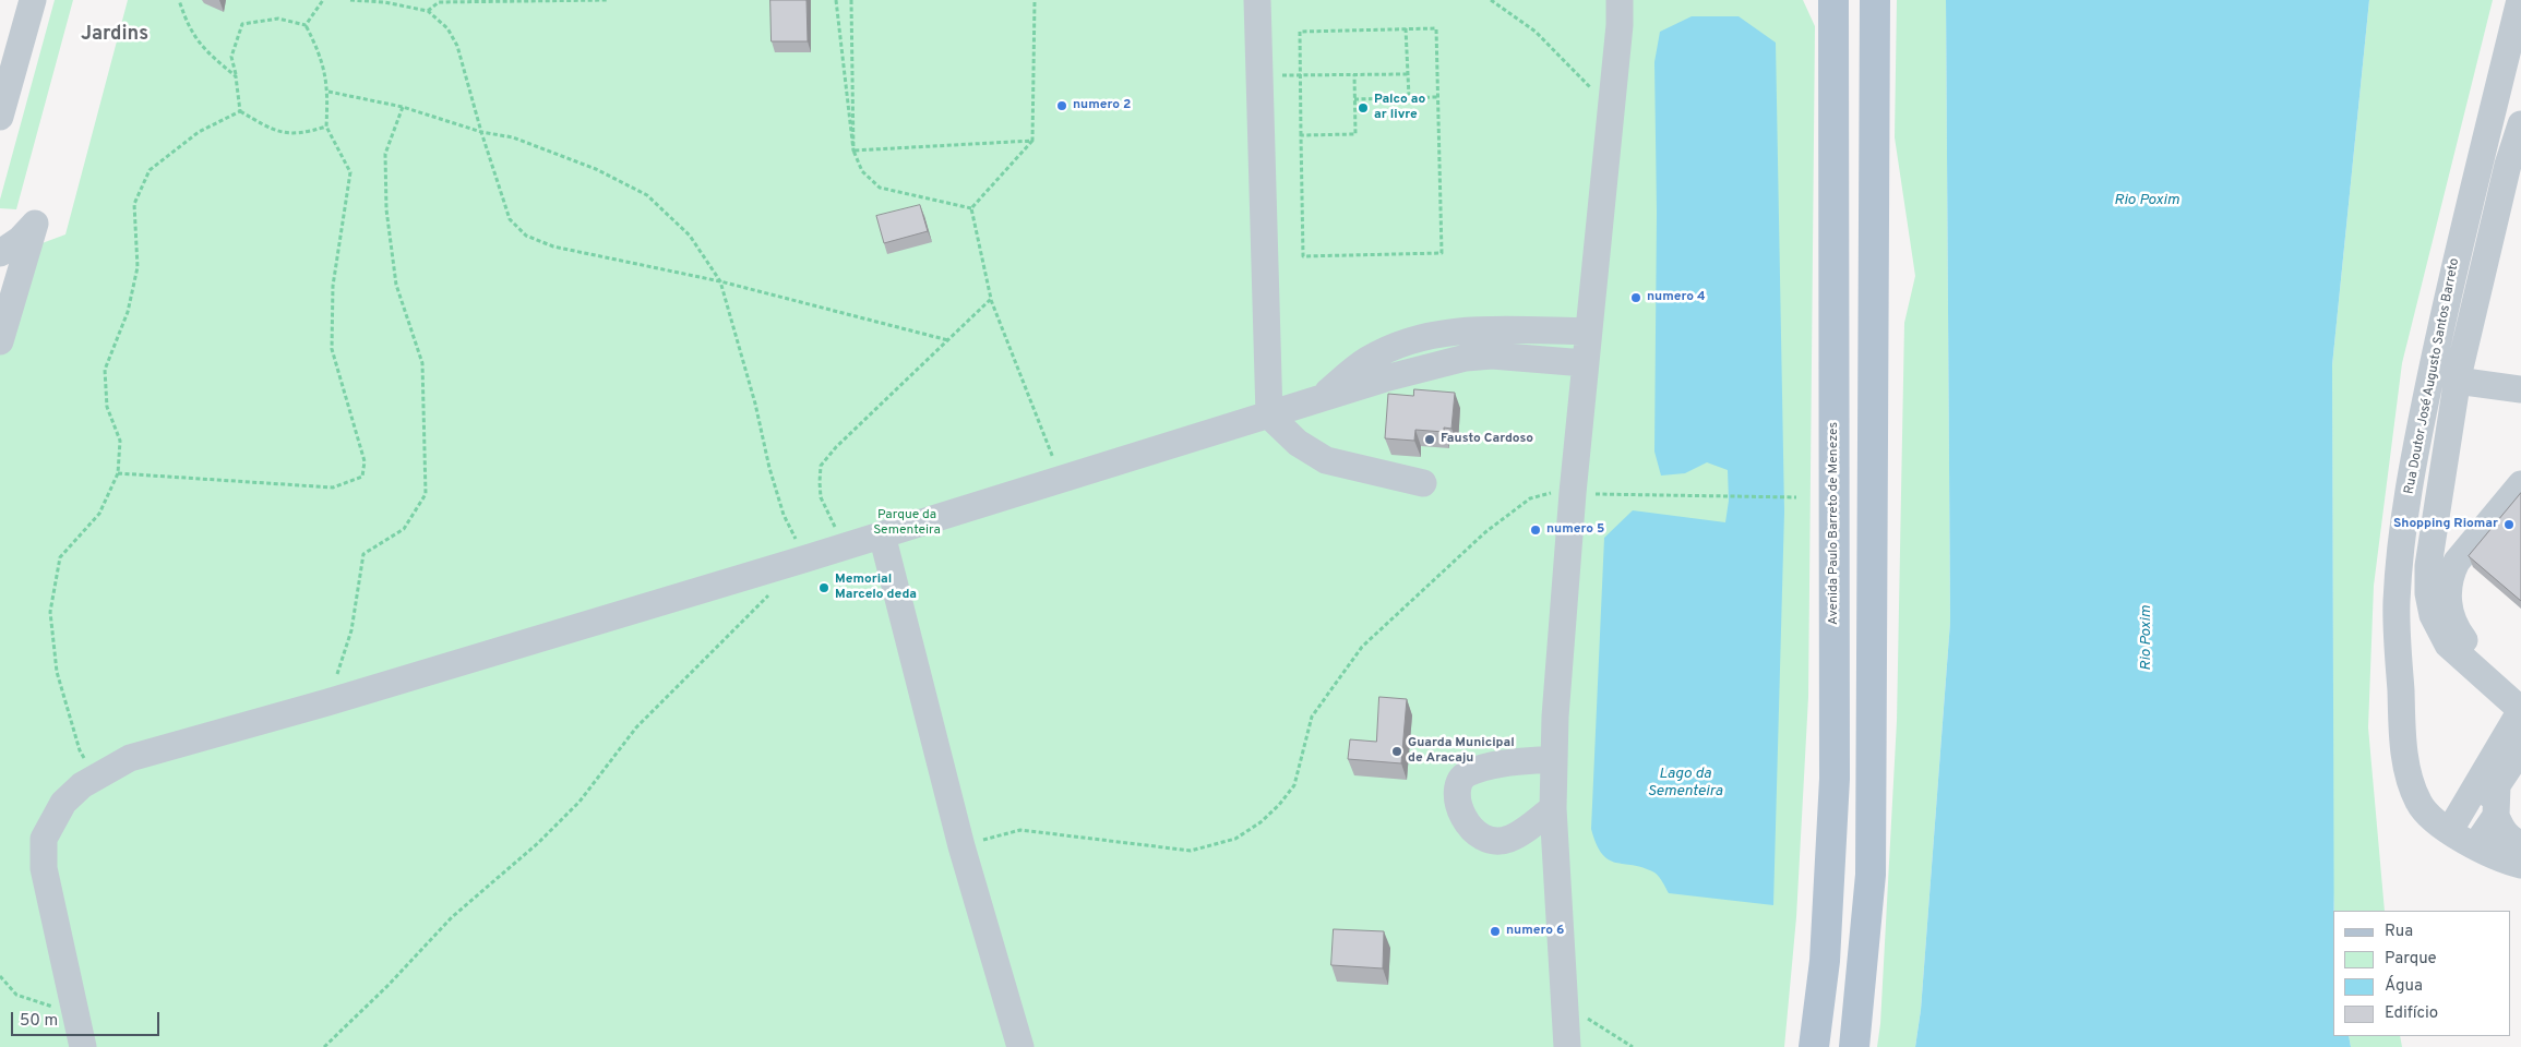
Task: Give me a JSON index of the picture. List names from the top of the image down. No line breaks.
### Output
{"streets":{"main road":["Avenida Paulo Barreto de Menezes"],"street":["Rua Doutor José Augusto Santos Barreto"]},"districts":["Jardins"],"water":["Rio Poxim","Lago da Sementeira"],"parks":["Parque da Sementeira"],"places":["numero 2","Palco ao ar livre","numero 4","Fausto Cardoso","Shopping Riomar","numero 5","Memorial Marcelo deda","Guarda Municipal de Aracaju","numero 6"],"legend":["Rua","Parque","Água","Edifício"],"scale_bar":"50 m"}
